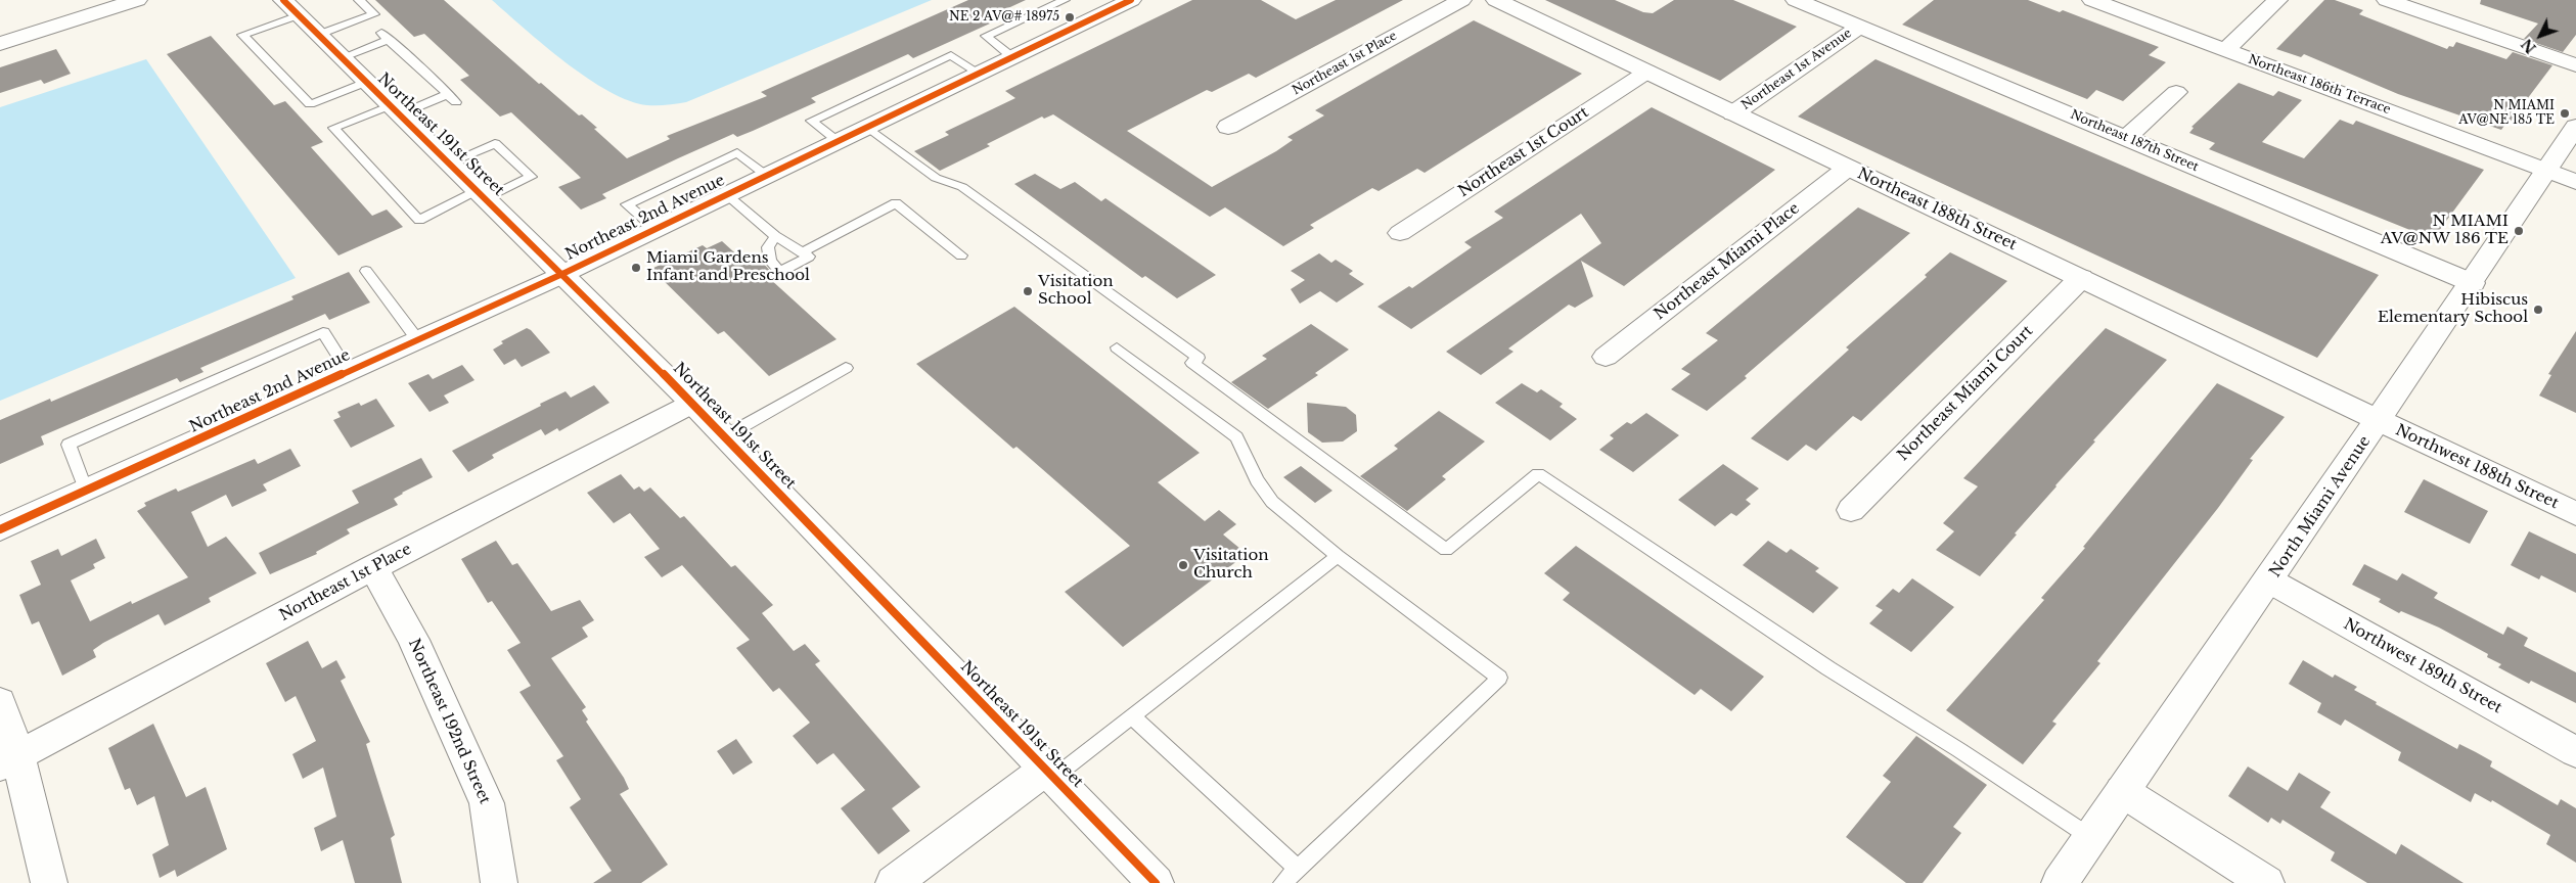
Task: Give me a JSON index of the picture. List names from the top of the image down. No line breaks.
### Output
{"streets":{"street":["Northeast 1st Place","Northeast 1st Avenue","Northeast 186th Terrace","Northeast 191st Street","Northeast 187th Street","Northeast 1st Court","Northeast 188th Street","Northeast 2nd Avenue","Northeast Miami Place","Northeast Miami Court","Northwest 188th Street","North Miami Avenue","Northwest 189th Street","Northeast 192nd Street"]},"crossings":[["Northeast 1st Place","Northeast 191st Street"],["Northeast 1st Place","Northeast 192nd Street"],["Northeast 1st Avenue","Northeast 187th Street"],["Northeast 1st Avenue","Northeast 188th Street"],["Northeast 186th Terrace","North Miami Avenue"],["Northeast 191st Street","Northeast 2nd Avenue"],["Northeast 187th Street","North Miami Avenue"],["Northeast 1st Court","Northeast 188th Street"],["Northeast 188th Street","Northeast Miami Place"],["Northeast 188th Street","Northeast Miami Court"],["Northeast 188th Street","Northwest 188th Street"],["Northeast 188th Street","North Miami Avenue"],["Northwest 188th Street","North Miami Avenue"],["North Miami Avenue","Northwest 189th Street"]],"places":["NE 2 AV@# 18975","N MIAMI AV@NE 185 TE","N MIAMI AV@NW 186 TE","Miami Gardens Infant and Preschool","Visitation School","Hibiscus Elementary School","Visitation Church"],"north":"bottom left"}
